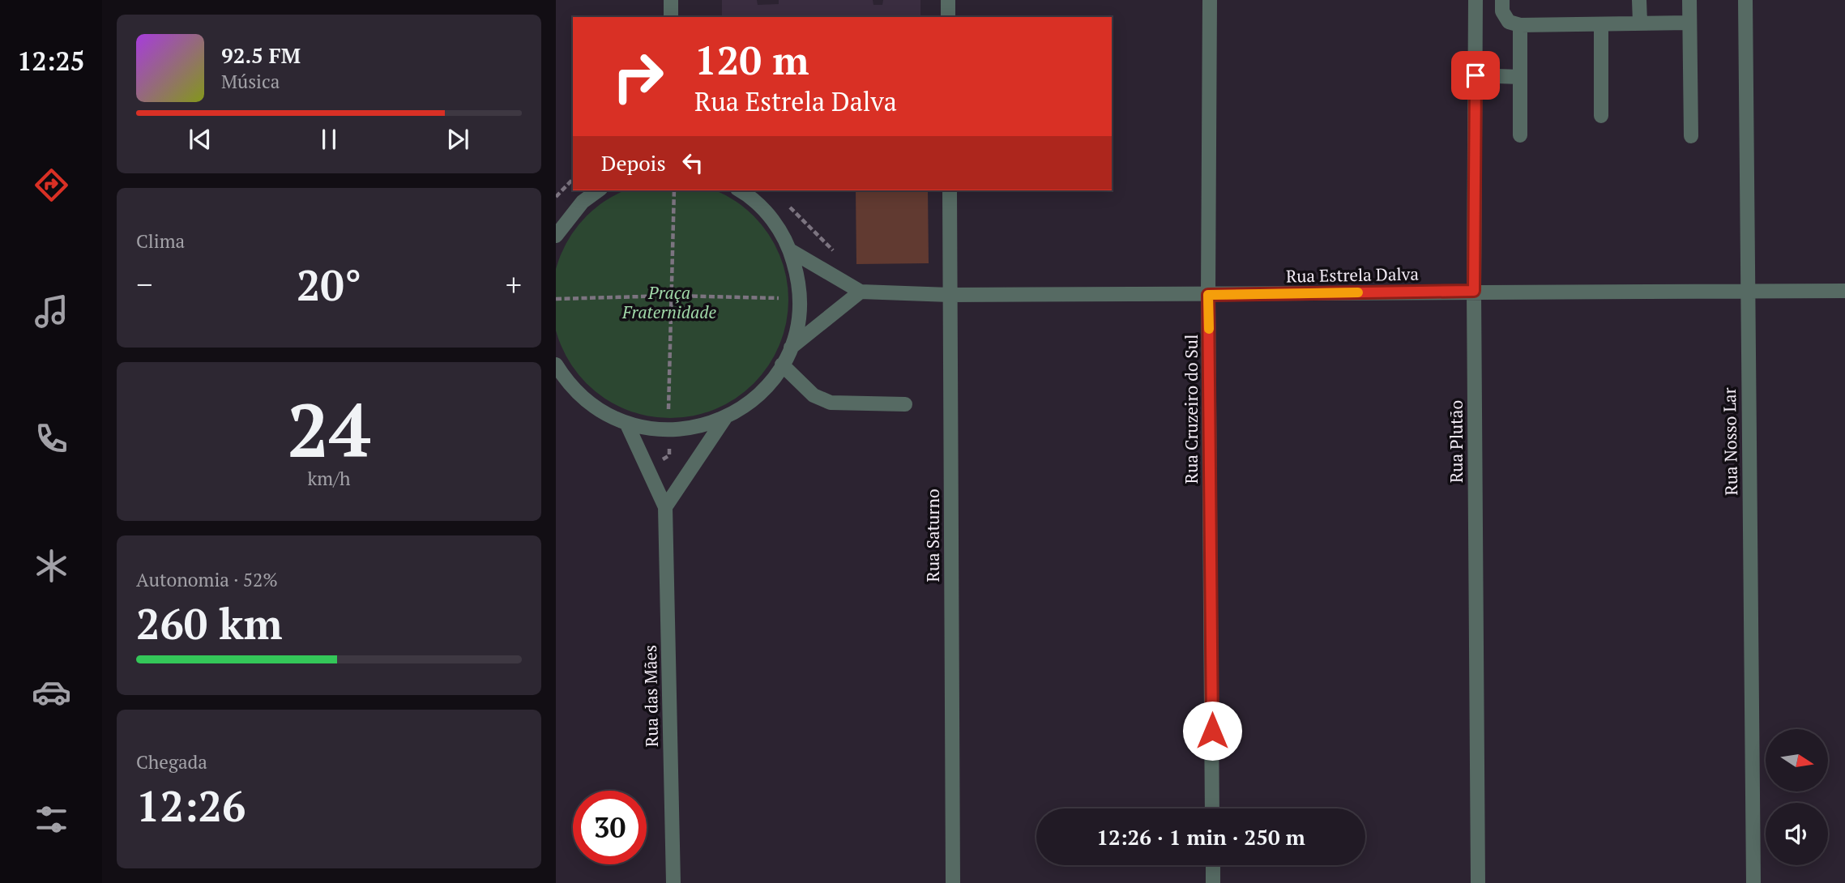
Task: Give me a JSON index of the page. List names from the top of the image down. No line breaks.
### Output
{"streets":{"street":["Rua Estrela Dalva","Rua Cruzeiro do Sul","Rua Plutão","Rua Nosso Lar","Rua Saturno","Rua das Mães"]},"crossings":[["Rua Estrela Dalva","Rua Cruzeiro do Sul"],["Rua Estrela Dalva","Rua Plutão"],["Rua Estrela Dalva","Rua Nosso Lar"],["Rua Estrela Dalva","Rua Saturno"]],"parks":["Praça Fraternidade"],"north":"right","page":{"tabs":"12:25","turn":["120 m","Rua Estrela Dalva"],"song":["92.5 FM","Música"],"then":"Depois","tile":["Clima",["24","km/h"],["Autonomia · 52%","260 km"],["Chegada","12:26"]],"heat":["−","20°","+"],"limit":"30","trip":"12:26 · 1 min · 250 m"}}
